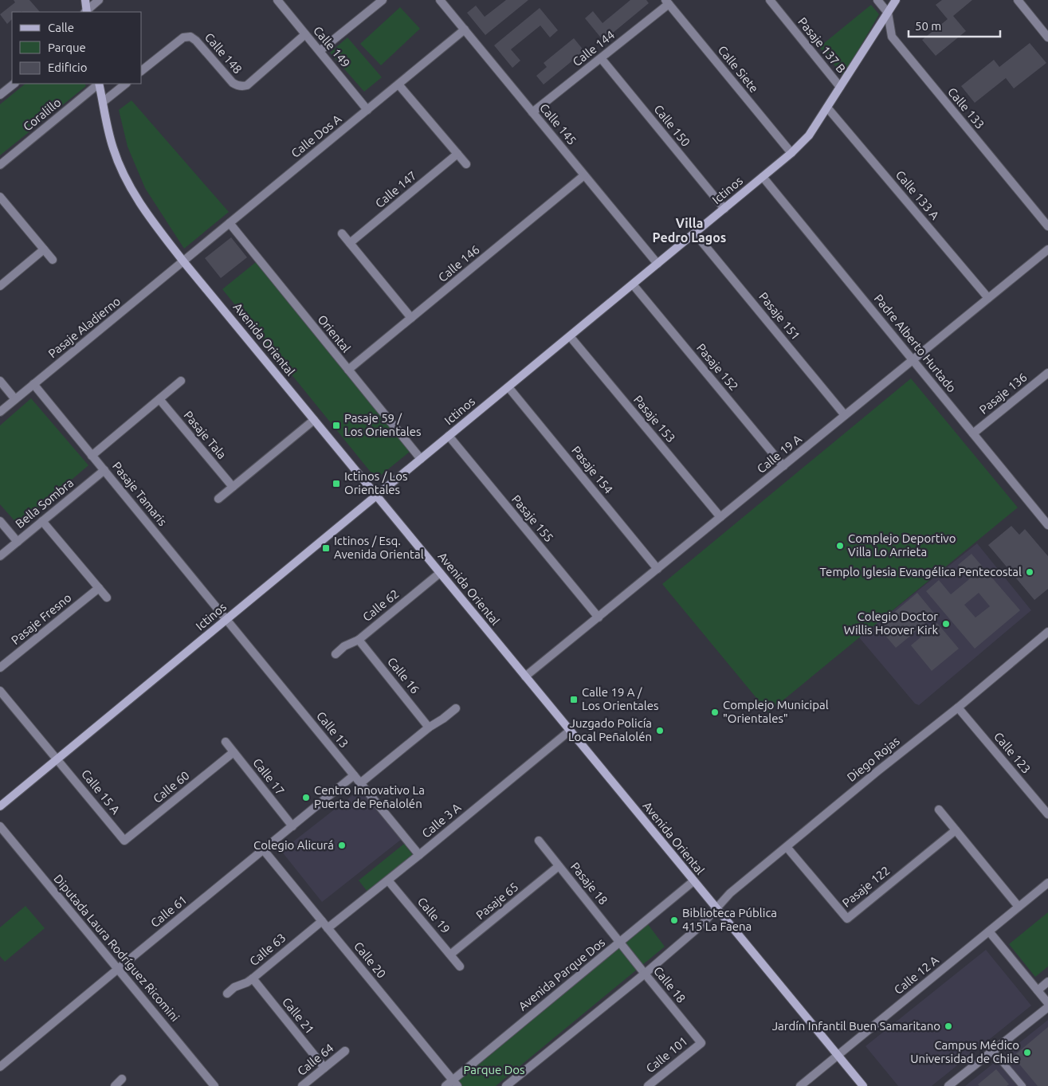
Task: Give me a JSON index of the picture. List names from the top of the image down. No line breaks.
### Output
{"streets":{"main road":["Ictinos","Avenida Oriental"],"street":["Pasaje 137 B","Calle 149","Calle 144","Calle 148","Calle Siete","Calle 133","Coralillo","Calle 145","Calle 150","Calle Dos A","Calle 147","Calle 133 A","Calle 146","Pasaje 151","Pasaje Aladierno","Oriental","Padre Alberto Hurtado","Pasaje 152","Pasaje 136","Pasaje 153","Pasaje Tala","Calle 19 A","Pasaje 154","Pasaje Tamaris","Bella Sombra","Pasaje 155","Calle 62","Pasaje Fresno","Calle 16","Calle 13","Calle 123","Diego Rojas","Calle 17","Calle 60","Calle 15 A","Calle 3 A","Pasaje 18","Pasaje 122","Pasaje 65","Calle 61","Calle 19","Diputada Laura Rodríguez Ricomini","Calle 63","Calle 20","Avenida Parque Dos","Calle 12 A","Calle 18","Calle 21","Calle 101","Calle 64"]},"crossings":[["Pasaje 137 B","Ictinos"],["Calle 149","Calle 148"],["Calle 149","Calle Dos A"],["Calle 144","Calle Siete"],["Calle 144","Calle 145"],["Calle 144","Calle 150"],["Calle Siete","Ictinos"],["Calle 133","Ictinos"],["Calle 145","Calle Dos A"],["Calle 145","Ictinos"],["Calle 145","Calle 146"],["Calle 150","Ictinos"],["Calle Dos A","Pasaje Aladierno"],["Calle Dos A","Oriental"],["Calle Dos A","Avenida Oriental"],["Ictinos","Calle 133 A"],["Ictinos","Pasaje 151"],["Ictinos","Oriental"],["Ictinos","Avenida Oriental"],["Ictinos","Padre Alberto Hurtado"],["Ictinos","Pasaje 152"],["Ictinos","Pasaje 153"],["Ictinos","Pasaje 154"],["Ictinos","Pasaje Tamaris"],["Ictinos","Pasaje 155"],["Ictinos","Calle 13"],["Ictinos","Calle 15 A"],["Calle 133 A","Calle 19 A"],["Calle 146","Oriental"],["Pasaje 151","Calle 19 A"],["Pasaje Aladierno","Avenida Oriental"],["Pasaje Aladierno","Pasaje Tamaris"],["Avenida Oriental","Calle 19 A"],["Avenida Oriental","Calle 62"],["Avenida Oriental","Diego Rojas"],["Avenida Oriental","Calle 3 A"],["Avenida Oriental","Avenida Parque Dos"],["Avenida Oriental","Calle 12 A"],["Padre Alberto Hurtado","Pasaje 136"],["Padre Alberto Hurtado","Calle 19 A"],["Pasaje 152","Calle 19 A"],["Pasaje 153","Calle 19 A"],["Calle 19 A","Pasaje 154"],["Calle 19 A","Pasaje 155"],["Pasaje Tamaris","Bella Sombra"],["Pasaje Tamaris","Calle 13"],["Calle 62","Calle 16"],["Calle 13","Calle 3 A"],["Calle 13","Calle 61"],["Calle 123","Diego Rojas"],["Diego Rojas","Pasaje 122"],["Calle 17","Calle 60"],["Calle 17","Calle 61"],["Calle 60","Calle 15 A"],["Calle 3 A","Calle 19"],["Calle 3 A","Calle 20"],["Pasaje 18","Pasaje 65"],["Pasaje 18","Avenida Parque Dos"],["Pasaje 18","Calle 18"],["Pasaje 65","Calle 19"],["Calle 61","Diputada Laura Rodríguez Ricomini"],["Calle 61","Calle 20"],["Calle 63","Calle 20"],["Calle 63","Calle 21"],["Calle 20","Avenida Parque Dos"],["Avenida Parque Dos","Calle 18"],["Calle 18","Calle 101"],["Calle 21","Calle 64"]],"districts":["Villa Pedro Lagos"],"parks":["Parque Dos"],"places":{"transit":["Pasaje 59 / Los Orientales","Ictinos / Los Orientales","Ictinos / Esq. Avenida Oriental","Calle 19 A / Los Orientales"],"other":["Complejo Deportivo Villa Lo Arrieta","Templo Iglesia Evangélica Pentecostal","Colegio Doctor Willis Hoover Kirk","Complejo Municipal \"Orientales\"","Juzgado Policía Local Peñalolén","Centro Innovativo La Puerta de Peñalolén","Colegio Alicurá","Biblioteca Pública 415 La Faena","Jardín Infantil Buen Samaritano","Campus Médico Universidad de Chile"]},"legend":["Calle","Parque","Edificio"],"scale_bar":"50 m"}
